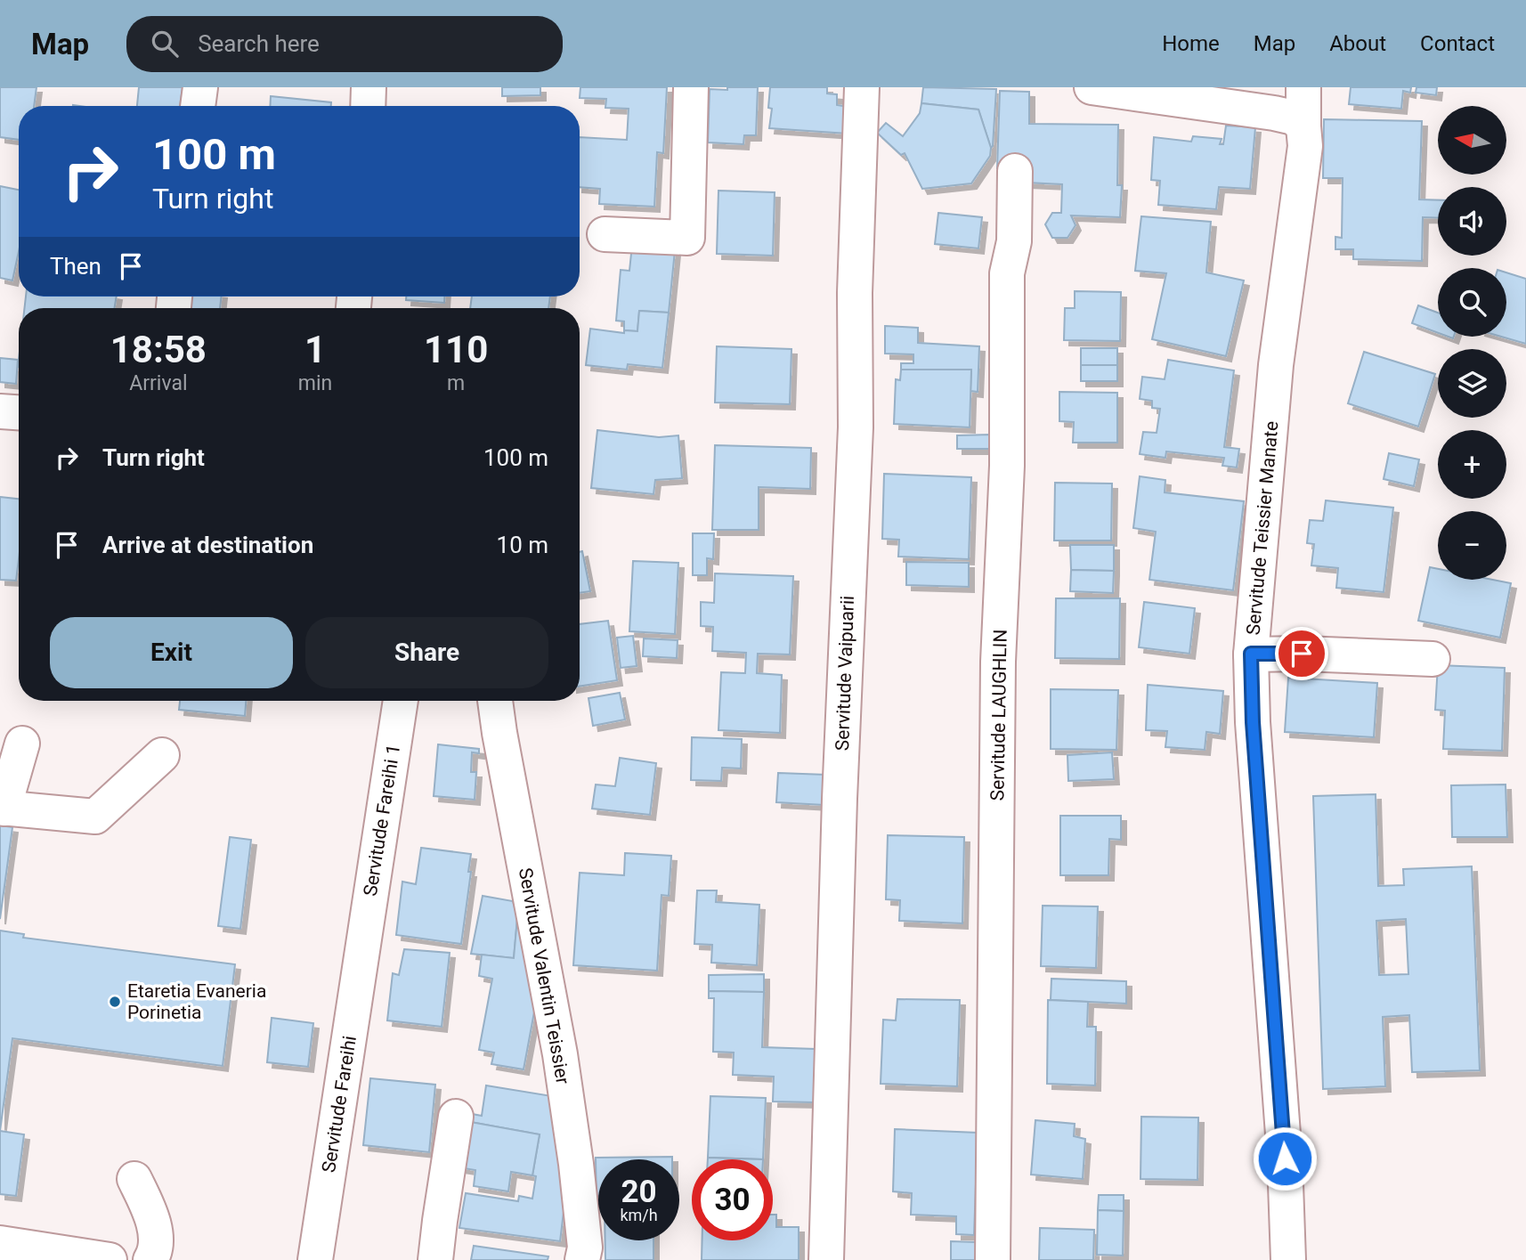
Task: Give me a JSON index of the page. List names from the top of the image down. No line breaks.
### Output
{"streets":{"street":["Servitude Teissier Manate","Servitude Vaipuarii","Servitude LAUGHLIN","Servitude Fareihi 1","Servitude Valentin Teissier","Servitude Fareihi"]},"crossings":[["Servitude Fareihi 1","Servitude Fareihi"]],"places":["Etaretia Evaneria Porinetia"],"north":"left","page":{"header":"Map","search":"Search here","nav":["Home","Map","About","Contact"],"map_buttons":["+","−"],"turn":["100 m","Turn right"],"then":"Then","eta":["18:58","Arrival","1","min","110","m"],"list":[{"name":"Turn right","value":"100 m"},{"name":"Arrive at destination","value":"10 m"}],"buttons":["Exit","Share"],"speed":"20 km/h","limit":"30"}}
